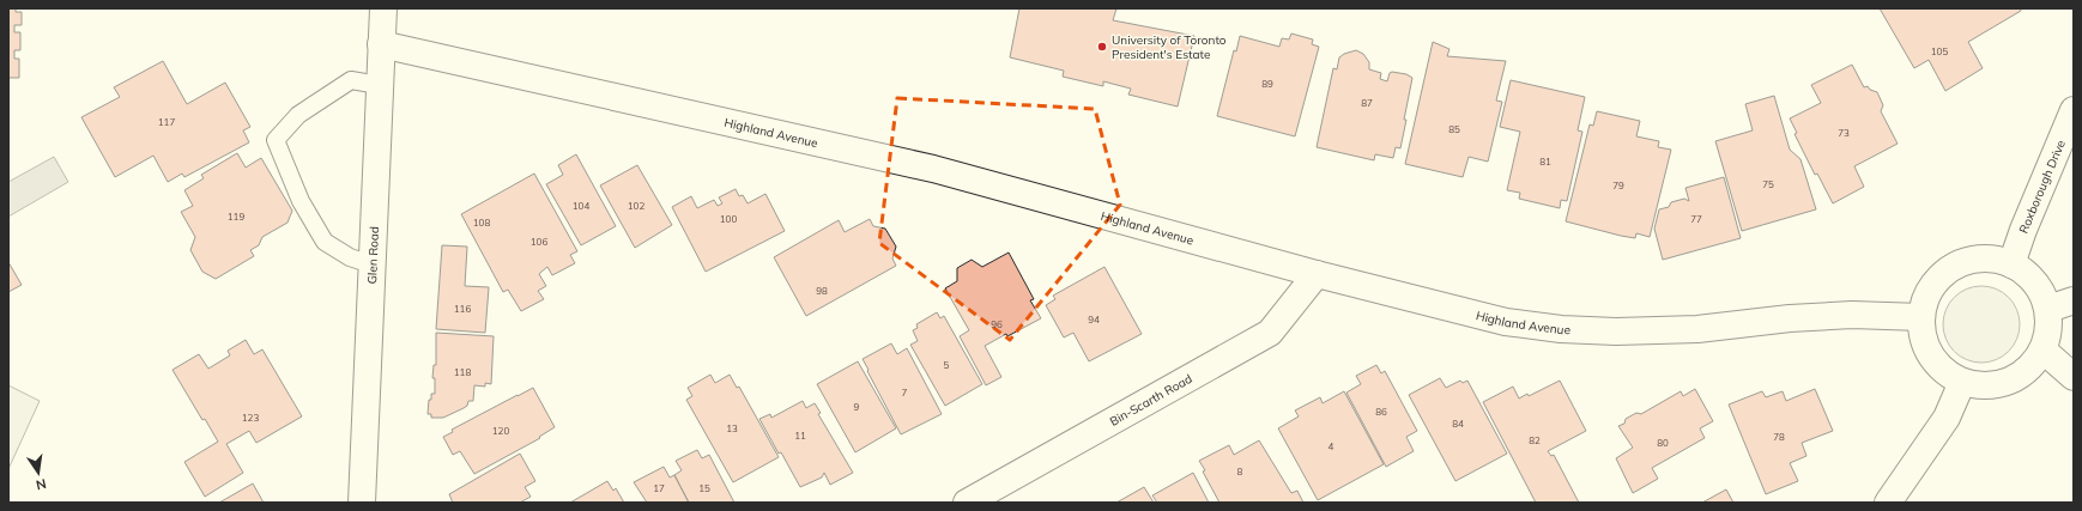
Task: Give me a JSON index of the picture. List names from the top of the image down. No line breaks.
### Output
{"streets":{"street":["Highland Avenue","Roxborough Drive","Glen Road","Bin-Scarth Road"]},"crossings":[["Highland Avenue","Roxborough Drive"],["Highland Avenue","Glen Road"],["Highland Avenue","Bin-Scarth Road"]],"places":["University of Toronto President's Estate"],"house_numbers":["105","89","87","117","85","73","81","75","79","104","102","119","100","77","108","106","98","116","94","96","5","118","7","9","86","123","84","13","120","11","78","82","80","4","8","17","15"],"north":"bottom"}
